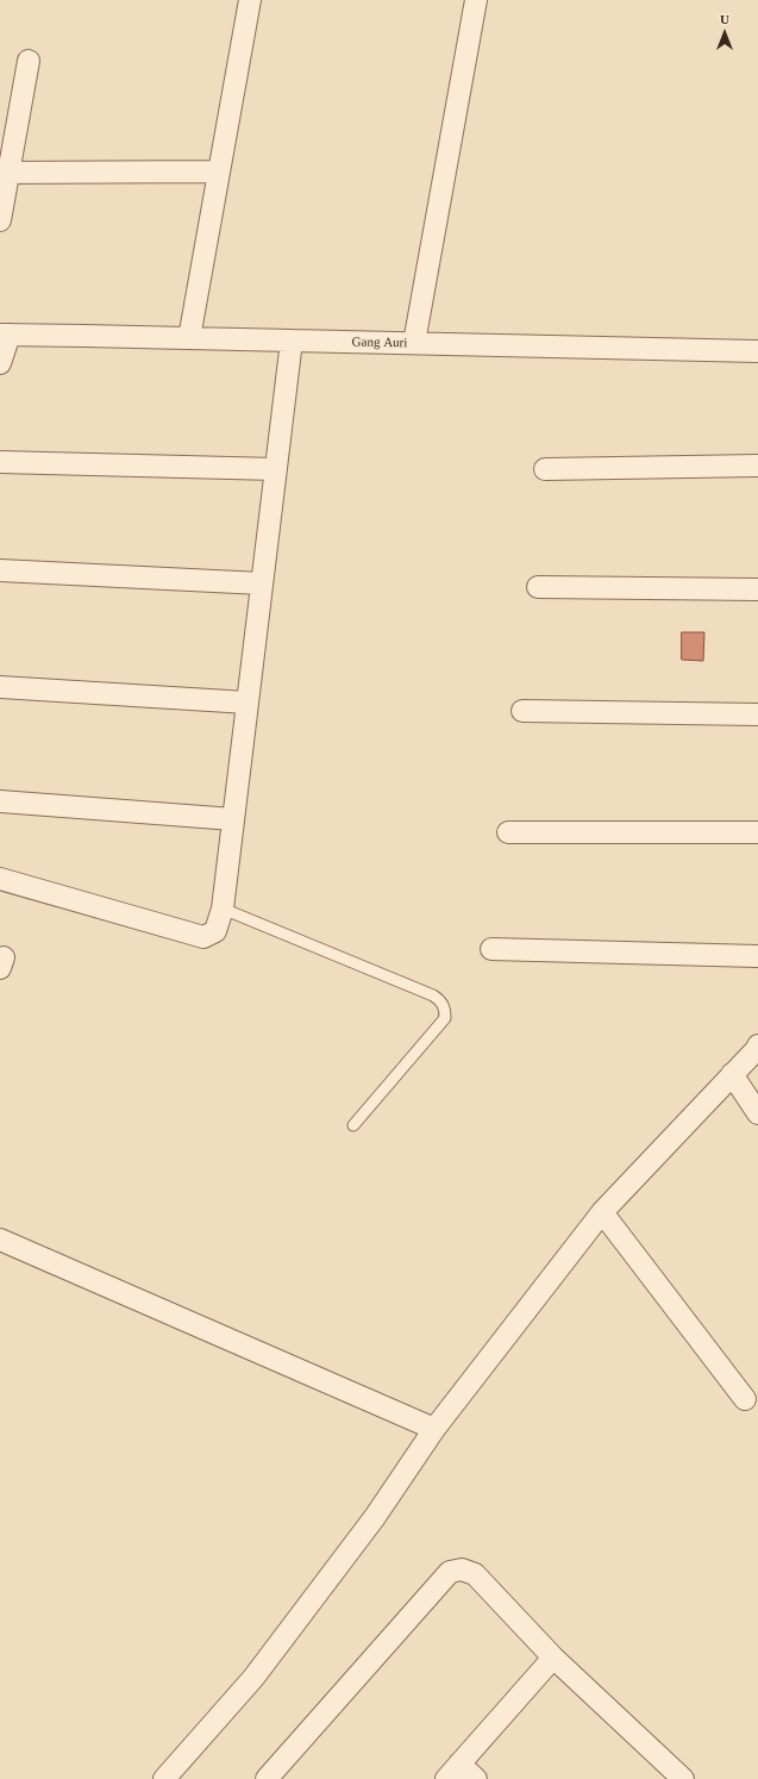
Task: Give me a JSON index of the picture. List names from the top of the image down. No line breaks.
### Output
{"streets":{"street":["Gang Auri"]},"north":"top"}
